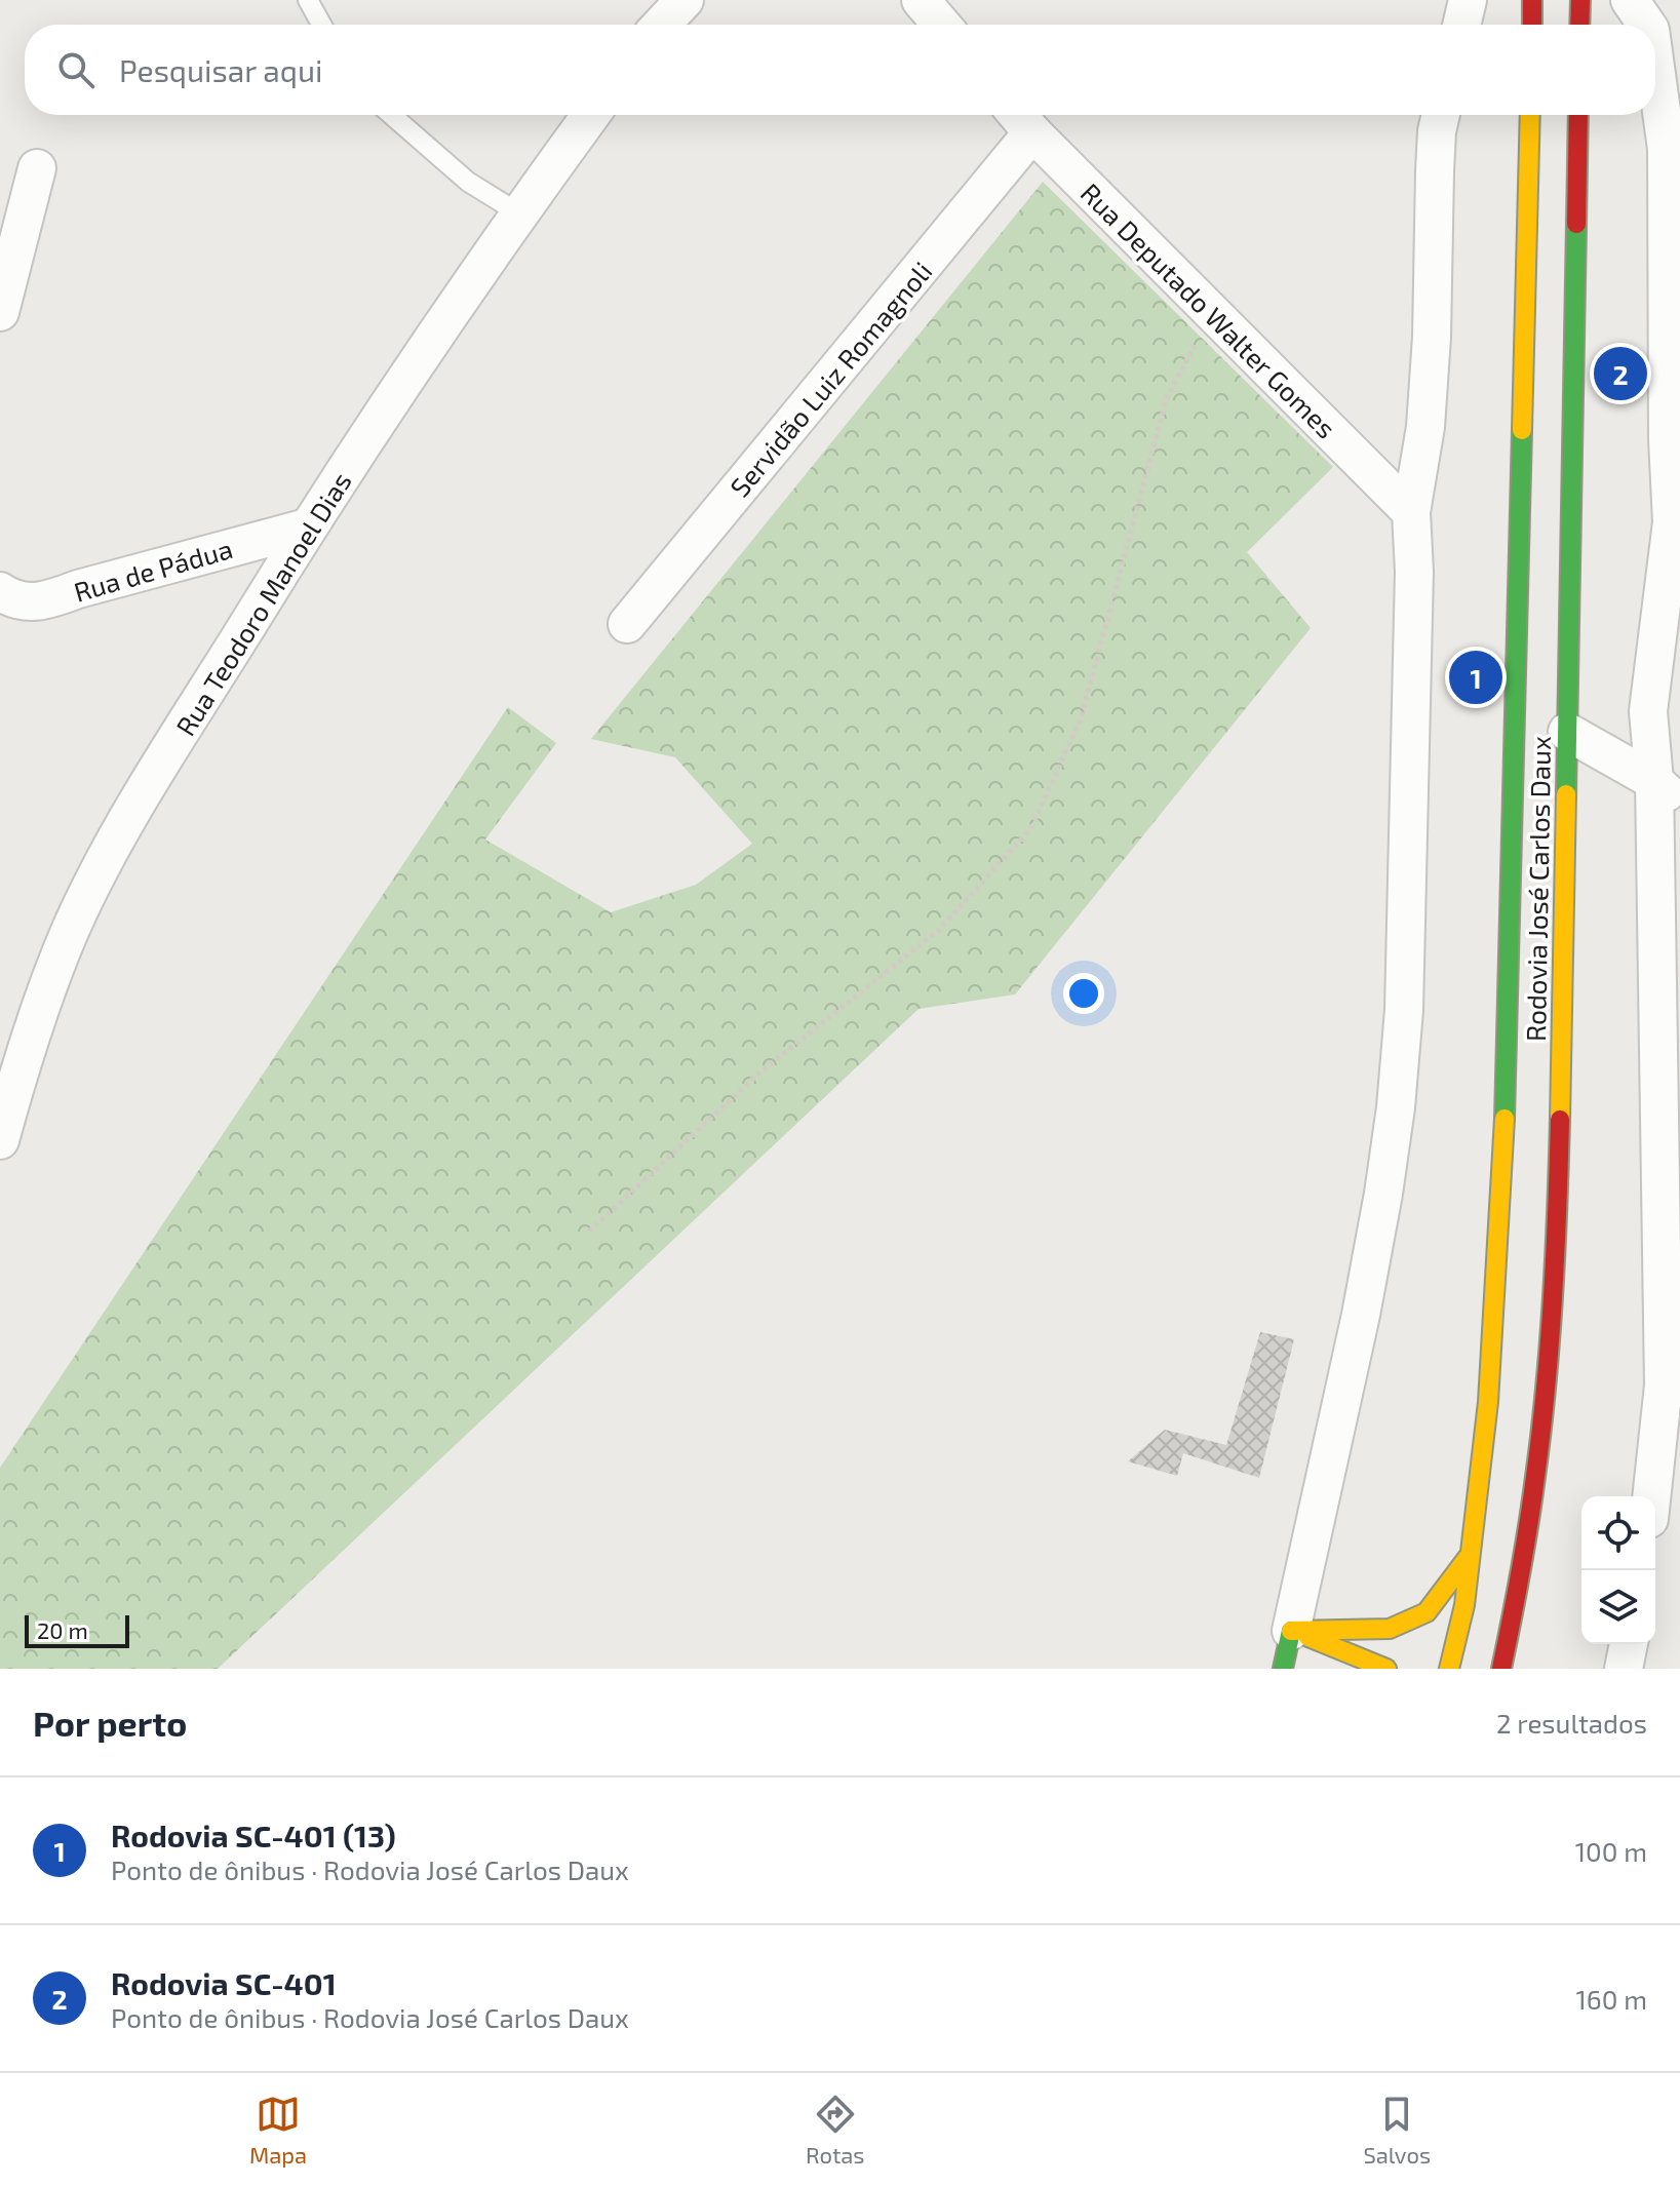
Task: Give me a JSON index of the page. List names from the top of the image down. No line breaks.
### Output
{"streets":{"main road":["Rodovia José Carlos Daux"],"street":["Rua Deputado Walter Gomes","Servidão Luiz Romagnoli","Rua de Pádua","Rua Teodoro Manoel Dias"]},"crossings":[["Rua Deputado Walter Gomes","Servidão Luiz Romagnoli"],["Rua de Pádua","Rua Teodoro Manoel Dias"]],"scale_bar":"20 m","page":{"search":"Pesquisar aqui","pins":["2","1"],"scale":"20 m","heading":["Por perto","2 resultados"],"list":[{"mark":"1","name":"Rodovia SC-401 (13)","note":"Ponto de ônibus · Rodovia José Carlos Daux","value":"100 m"},{"mark":"2","name":"Rodovia SC-401","note":"Ponto de ônibus · Rodovia José Carlos Daux","value":"160 m"}],"nav":["Mapa","Rotas","Salvos"]}}
